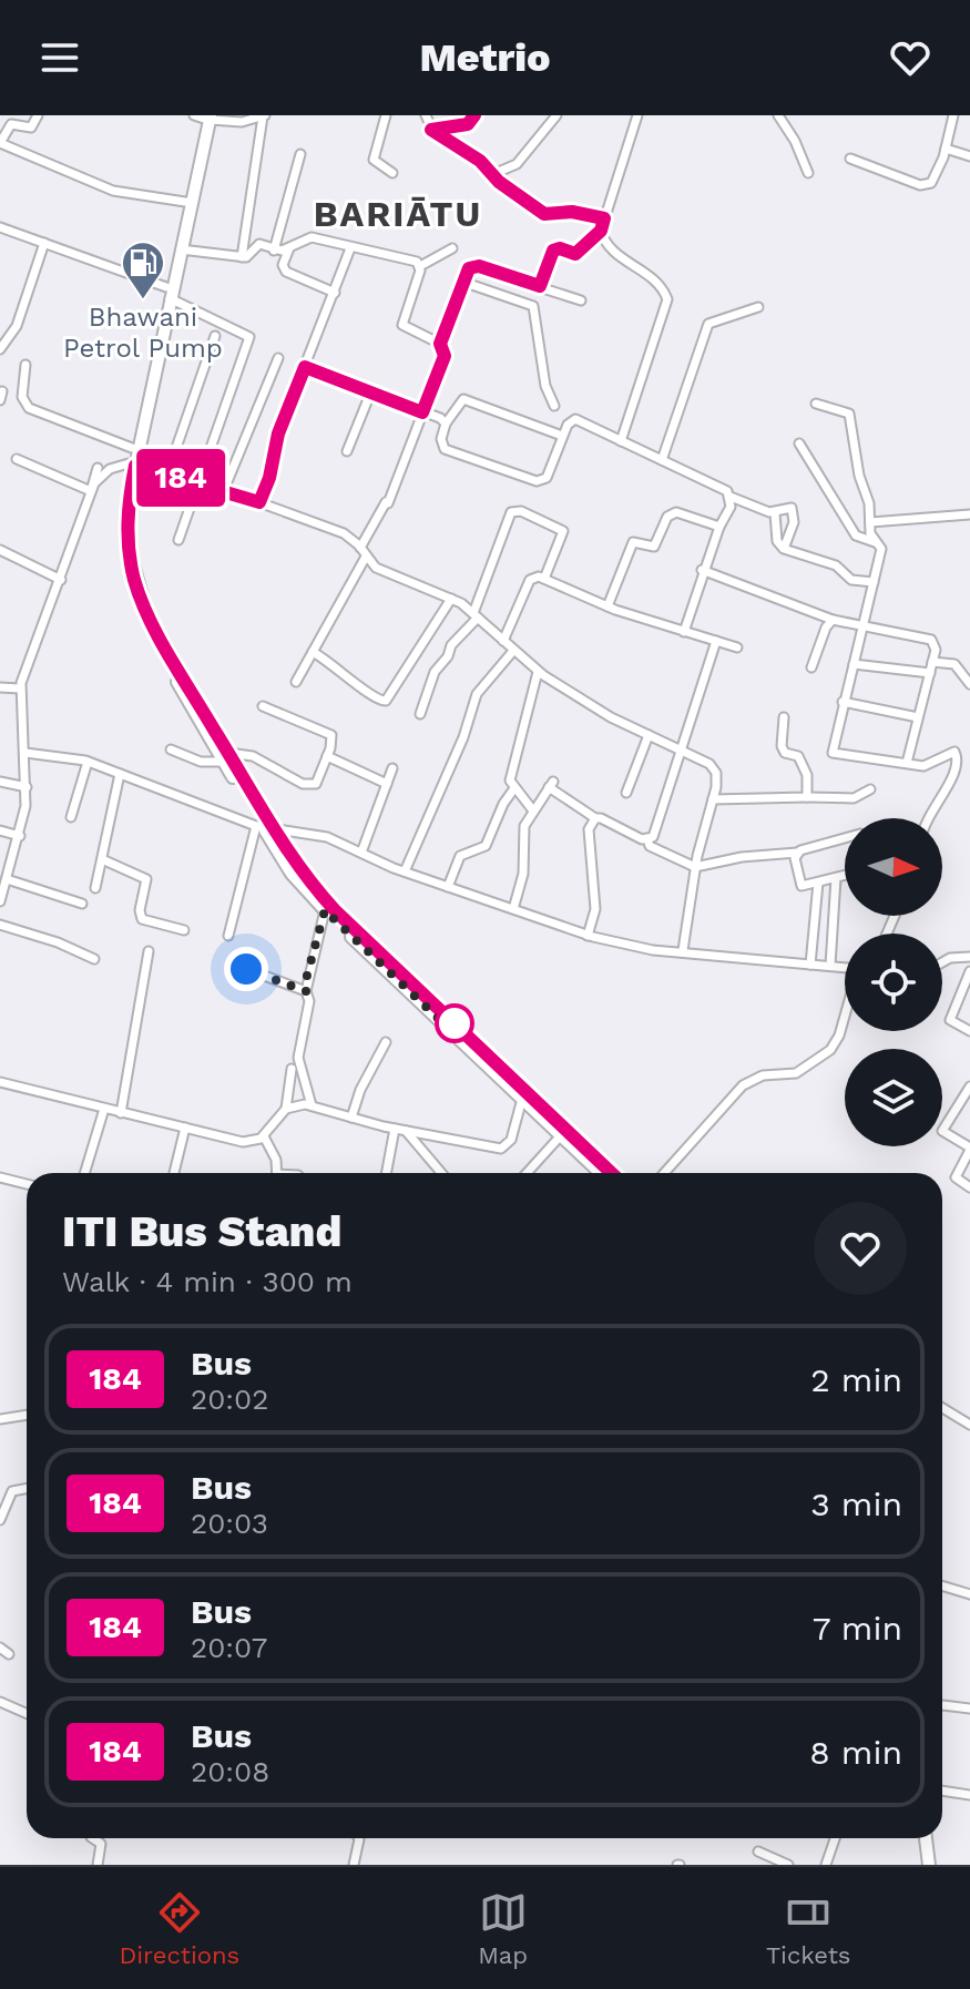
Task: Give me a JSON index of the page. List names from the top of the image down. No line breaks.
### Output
{"districts":["BARIĀTU"],"places":{"fuel station":["Bhawani Petrol Pump"]},"lines":["bus line 184"],"north":"right","page":{"header":"Metrio","on_map":"184","heading":["ITI Bus Stand","Walk · 4 min · 300 m"],"list":[{"mark":"184","name":"Bus","note":"20:02","value":"2 min"},{"mark":"184","name":"Bus","note":"20:03","value":"3 min"},{"mark":"184","name":"Bus","note":"20:07","value":"7 min"},{"mark":"184","name":"Bus","note":"20:08","value":"8 min"}],"tabs":["Directions","Map","Tickets"]}}
